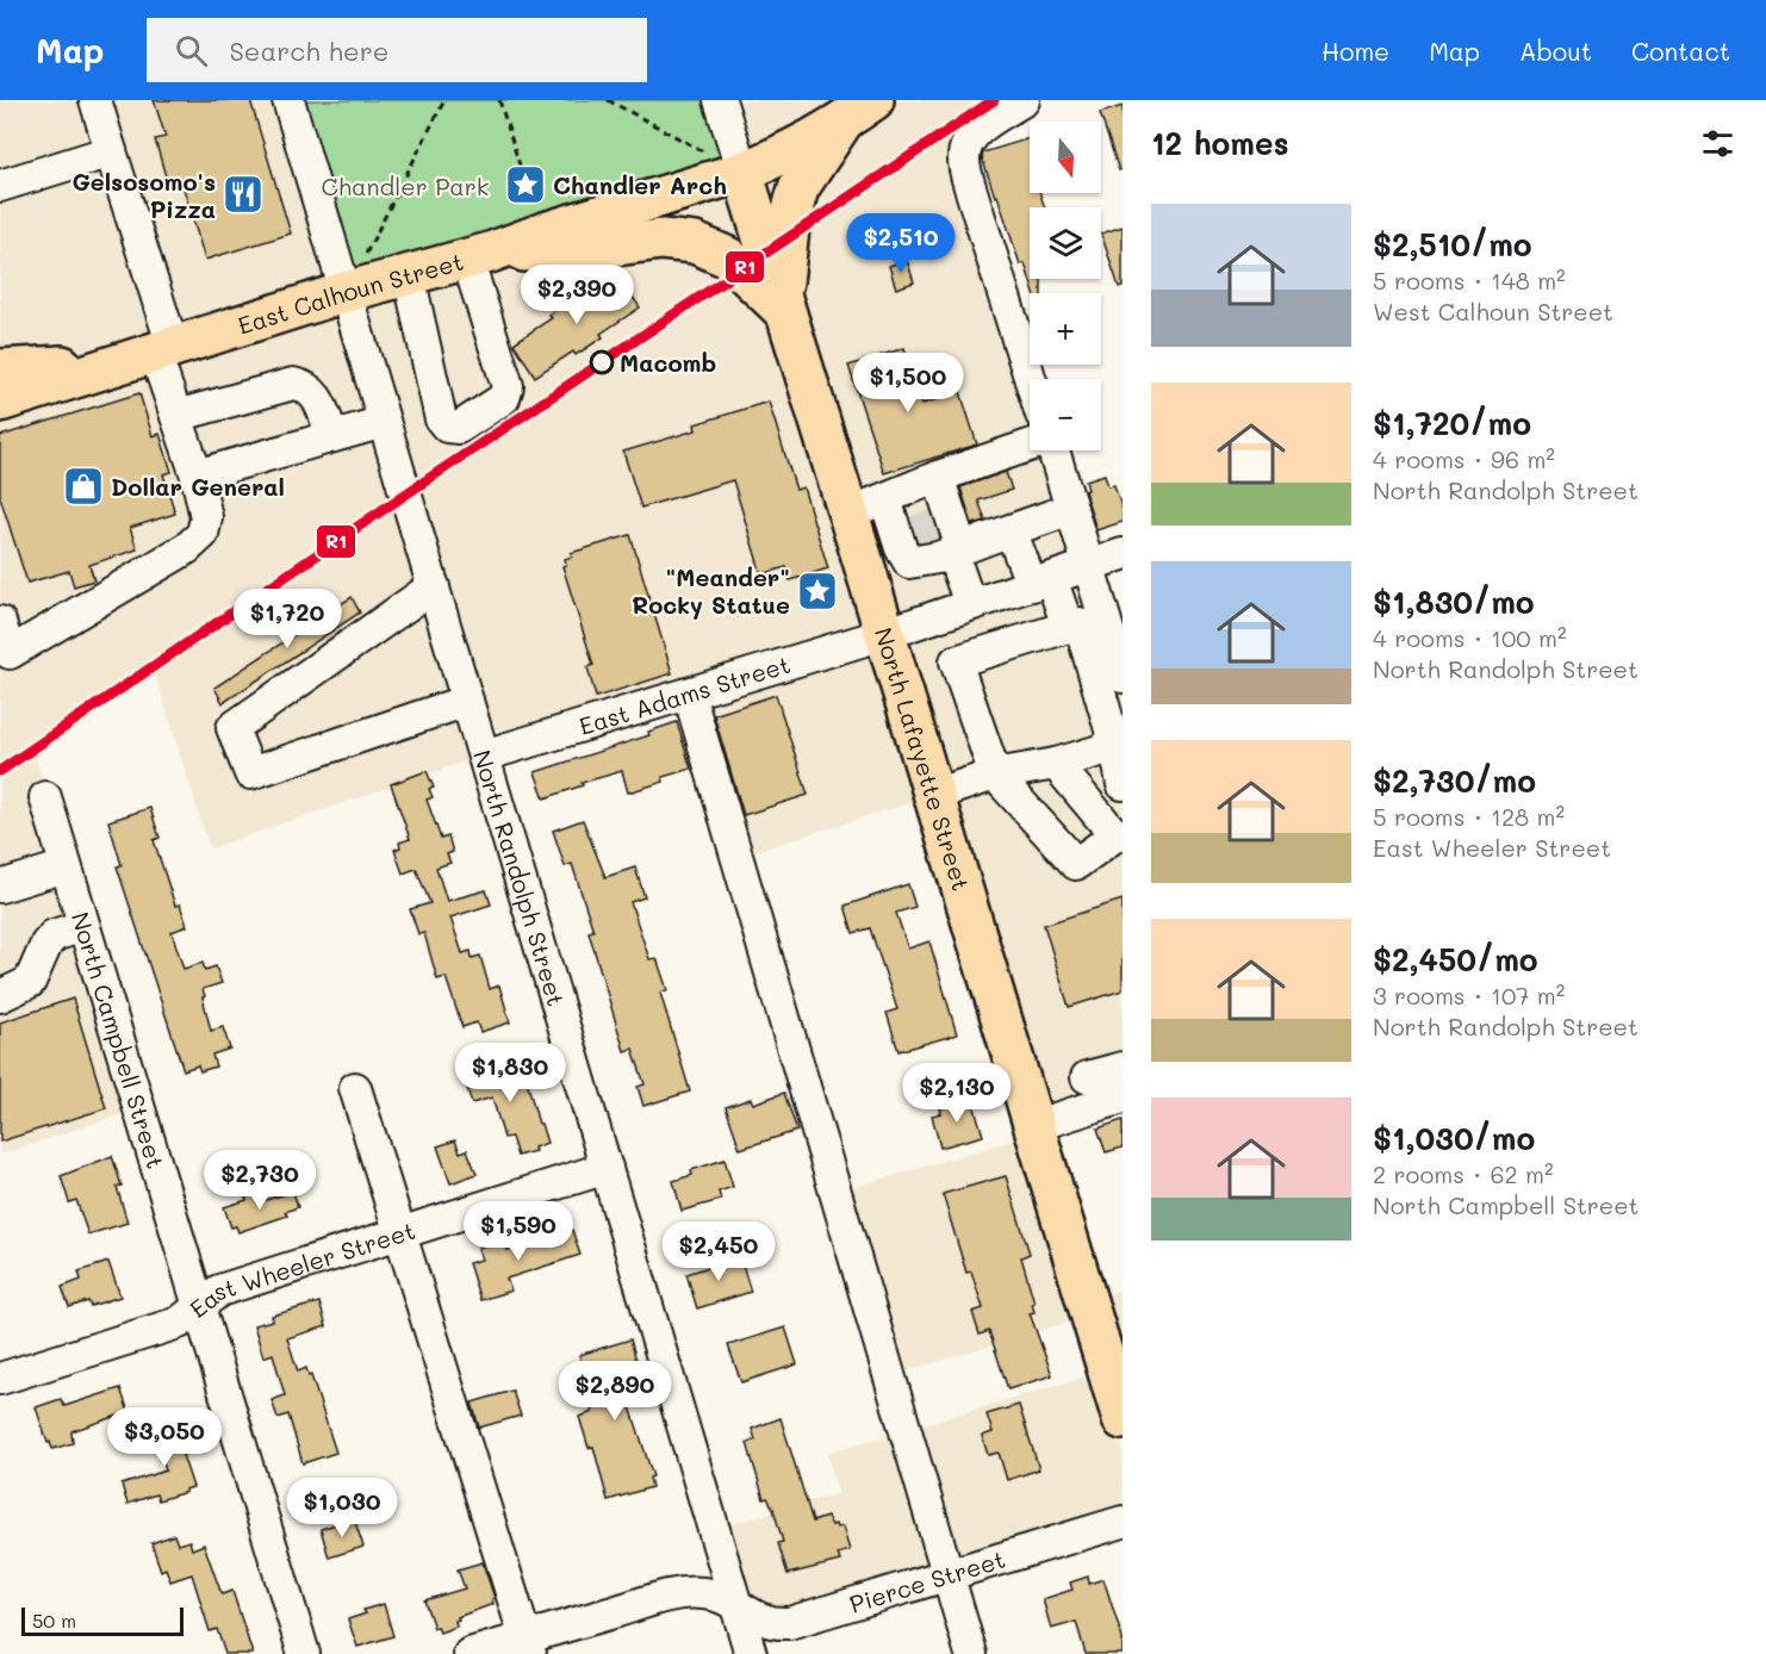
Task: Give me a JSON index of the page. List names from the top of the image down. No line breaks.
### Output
{"streets":{"main road":["East Calhoun Street","North Lafayette Street"],"street":["East Adams Street","North Randolph Street","North Campbell Street","East Wheeler Street","Pierce Street"]},"crossings":[["East Calhoun Street","North Lafayette Street"],["East Calhoun Street","North Randolph Street"],["East Adams Street","North Lafayette Street"],["East Adams Street","North Randolph Street"],["North Randolph Street","East Wheeler Street"],["North Randolph Street","Pierce Street"],["North Campbell Street","East Wheeler Street"]],"parks":["Chandler Park"],"places":{"place":["Chandler Arch","\"Meander\" Rocky Statue"],"restaurant":["Gelsosomo's Pizza"],"other":["Macomb"],"shop":["Dollar General"]},"lines":["transit line R1"],"scale_bar":"50 m","north":"bottom","page":{"header":"Map","search":"Search here","nav":["Home","Map","About","Contact"],"heading":"12 homes","map_buttons":["+","−"],"list":[{"name":"$2,510/mo","note":"5 rooms · 148 m² · West Calhoun Street"},{"name":"$1,720/mo","note":"4 rooms · 96 m² · North Randolph Street"},{"name":"$1,830/mo","note":"4 rooms · 100 m² · North Randolph Street"},{"name":"$2,730/mo","note":"5 rooms · 128 m² · East Wheeler Street"},{"name":"$2,450/mo","note":"3 rooms · 107 m² · North Randolph Street"},{"name":"$1,030/mo","note":"2 rooms · 62 m² · North Campbell Street"}],"price":["$2,510","$2,390","$1,500","$1,720","$1,830","$2,130","$2,730","$1,590","$2,450","$2,890","$3,050","$1,030"],"scale":"50 m"}}
